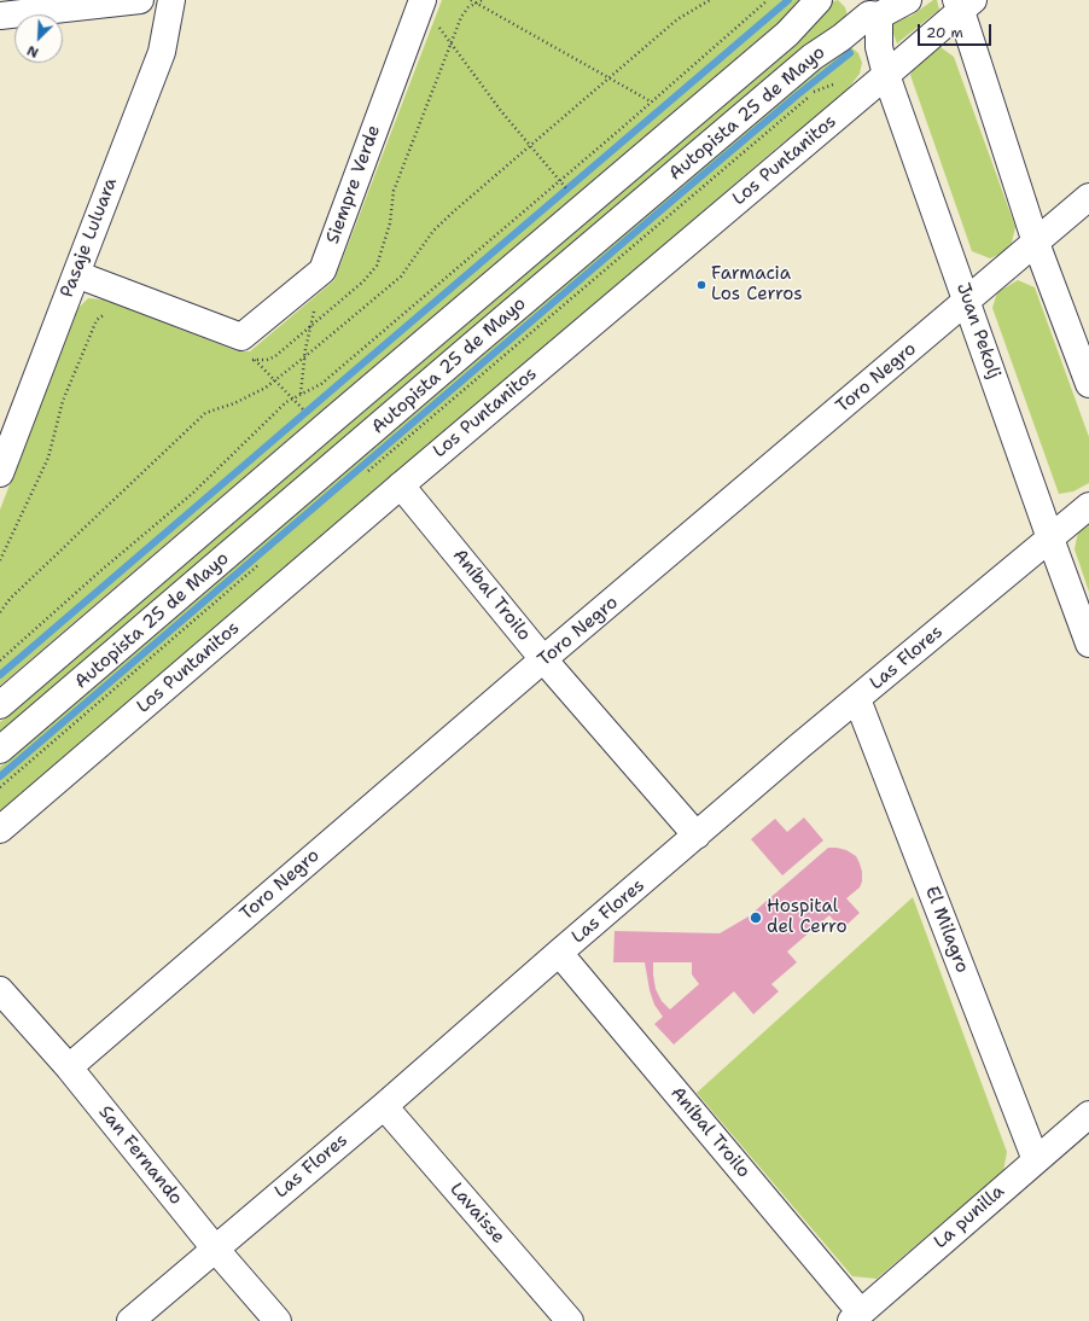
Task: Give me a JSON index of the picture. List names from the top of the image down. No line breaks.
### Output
{"streets":{"street":["Autopista 25 de Mayo","Los Puntanitos","Siempre Verde","Pasaje Luluara","Juan Pekolj","Toro Negro","Aníbal Troilo","Las Flores","El Milagro","San Fernando","Lavaisse","La punilla"]},"crossings":[["Autopista 25 de Mayo","Juan Pekolj"],["Los Puntanitos","Juan Pekolj"],["Los Puntanitos","Aníbal Troilo"],["Juan Pekolj","Toro Negro"],["Juan Pekolj","Las Flores"],["Toro Negro","Aníbal Troilo"],["Toro Negro","San Fernando"],["Aníbal Troilo","Las Flores"],["Aníbal Troilo","La punilla"],["Las Flores","El Milagro"],["Las Flores","San Fernando"],["Las Flores","Lavaisse"],["El Milagro","La punilla"]],"places":["Farmacia Los Cerros","Hospital del Cerro"],"scale_bar":"20 m","north":"bottom left"}
